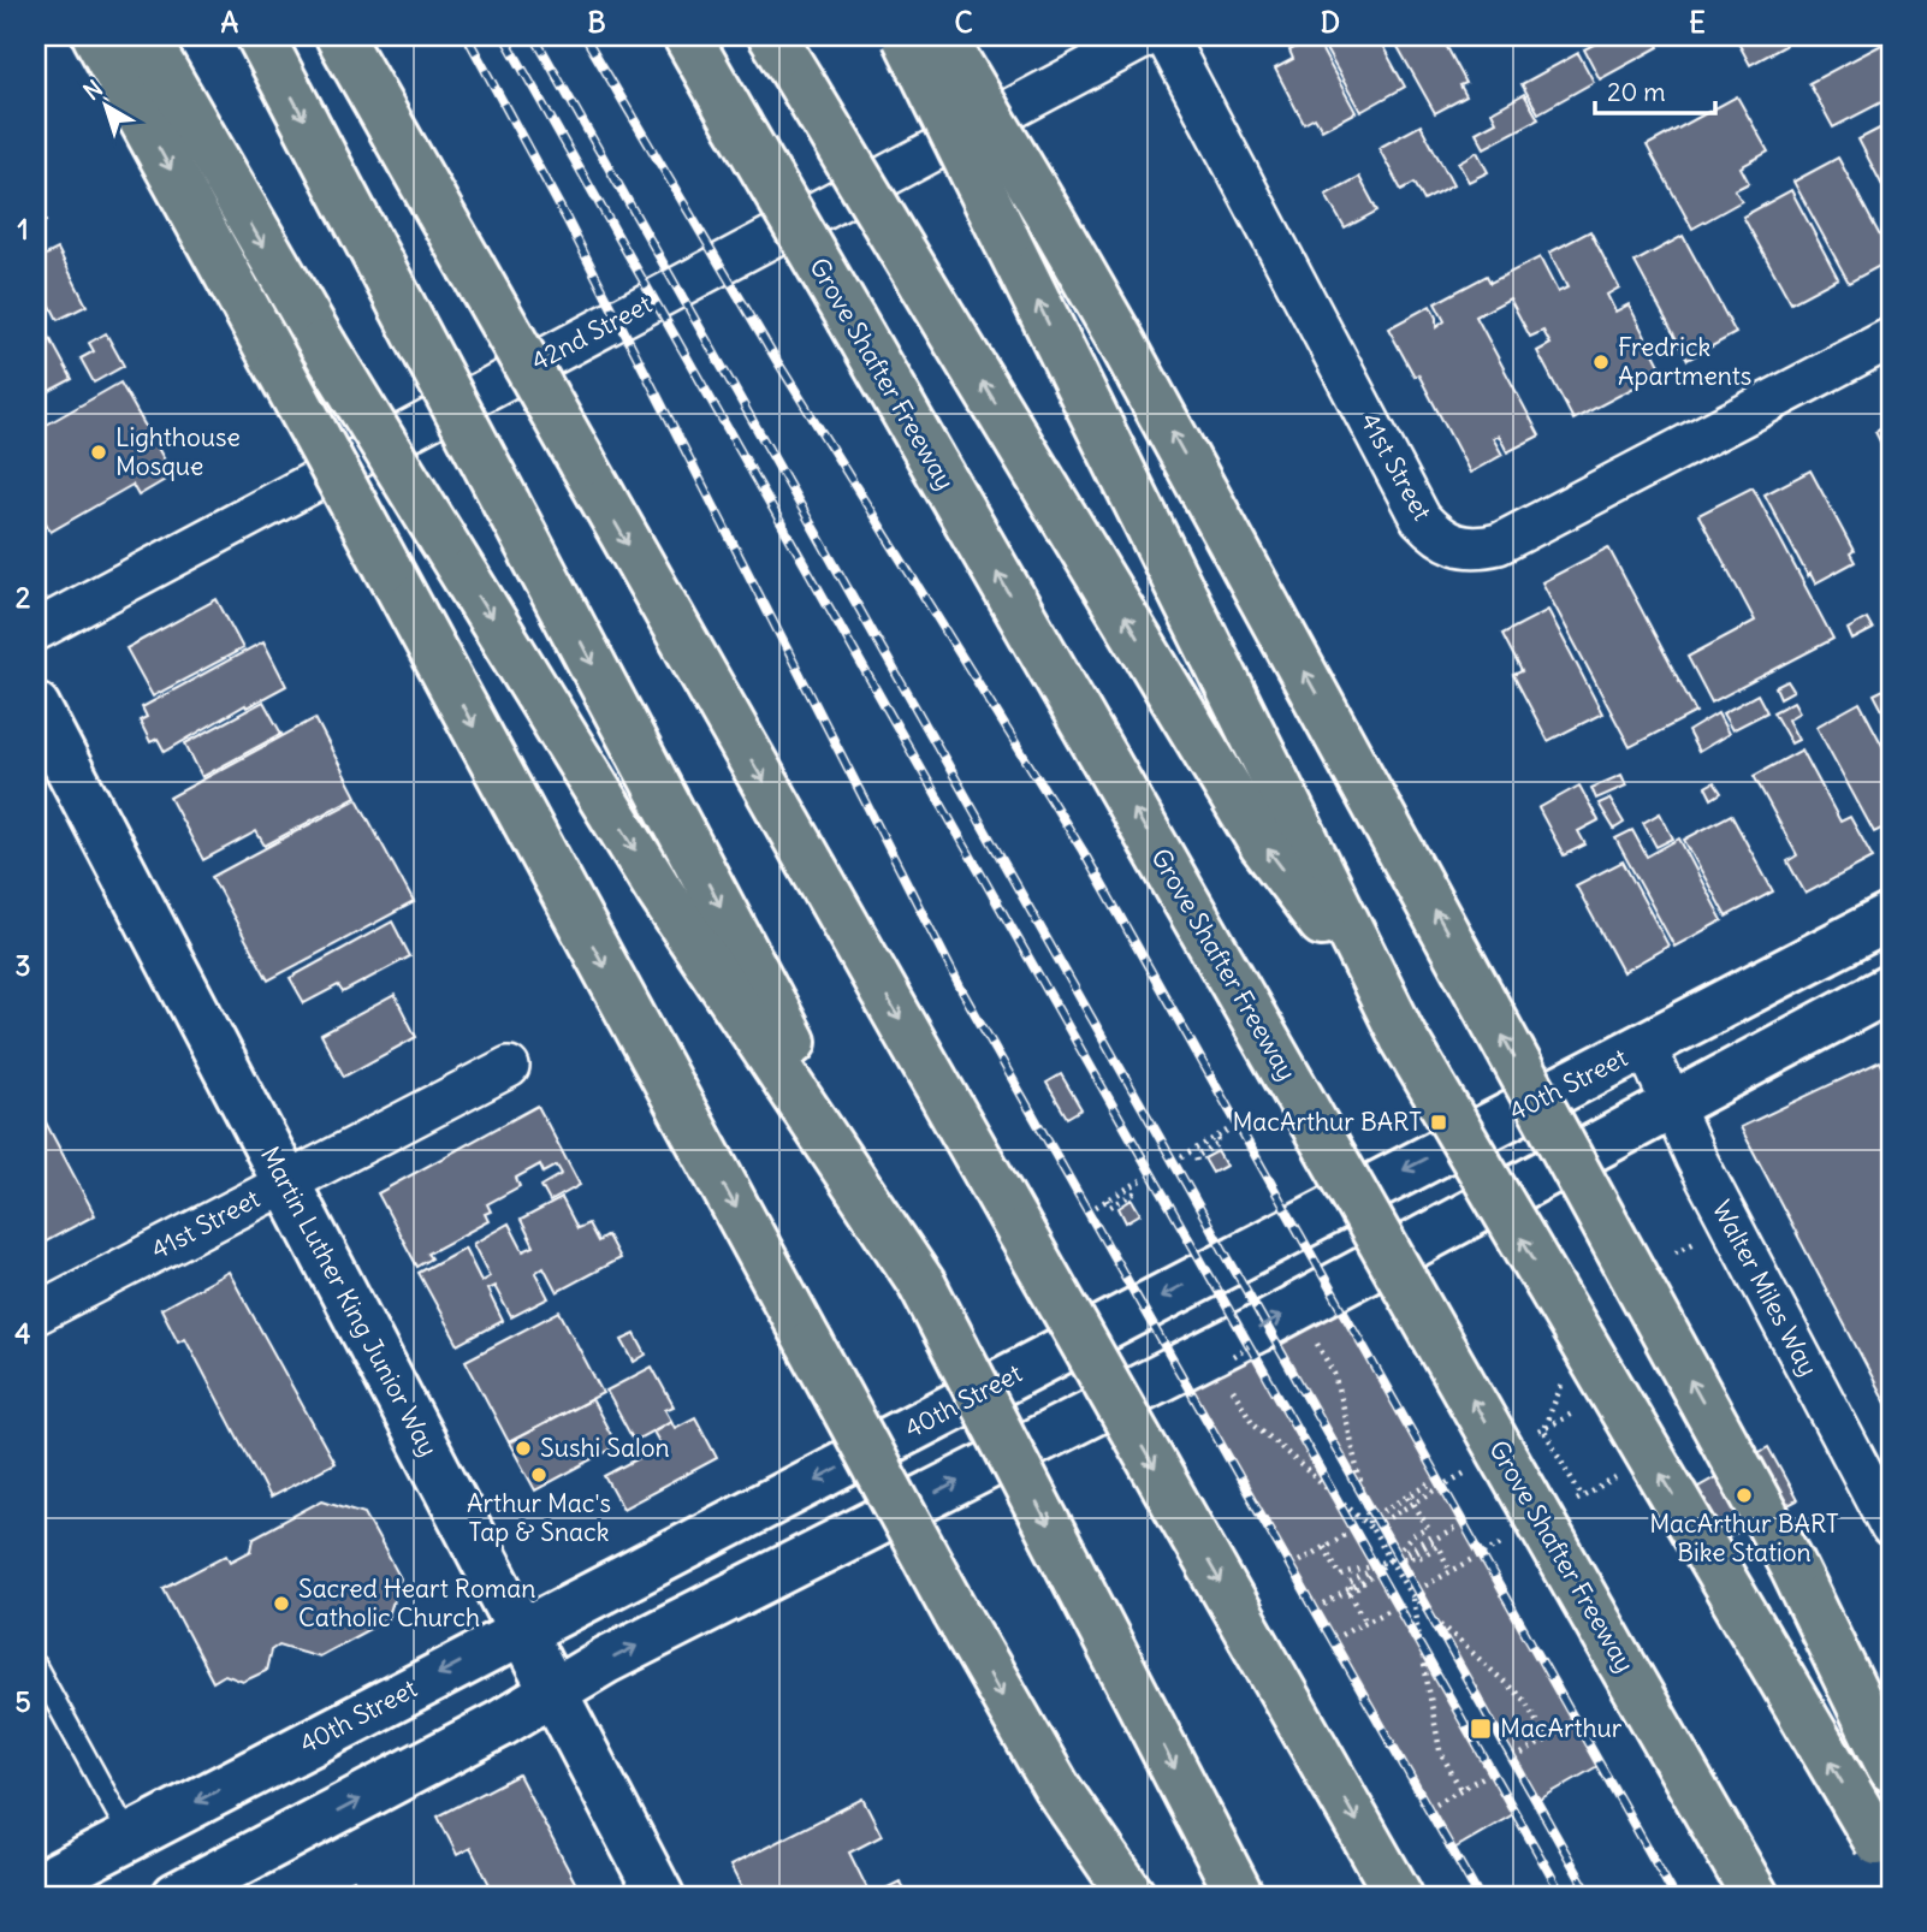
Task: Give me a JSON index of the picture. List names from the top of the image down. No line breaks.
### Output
{"streets":{"highway":["Grove Shafter Freeway"],"main road":["40th Street","Martin Luther King Junior Way"],"street":["42nd Street","41st Street","Walter Miles Way"]},"crossings":[["41st Street","Martin Luther King Junior Way"],["40th Street","Walter Miles Way"],["40th Street","Martin Luther King Junior Way"]],"places":{"other":["Fredrick Apartments","Lighthouse Mosque","Sushi Salon","Arthur Mac's Tap & Snack","MacArthur BART Bike Station","Sacred Heart Roman Catholic Church"],"transit":["MacArthur BART","MacArthur"]},"scale_bar":"20 m","north":"top left","grid":{"columns":["A","B","C","D","E"],"rows":["1","2","3","4","5"]}}
